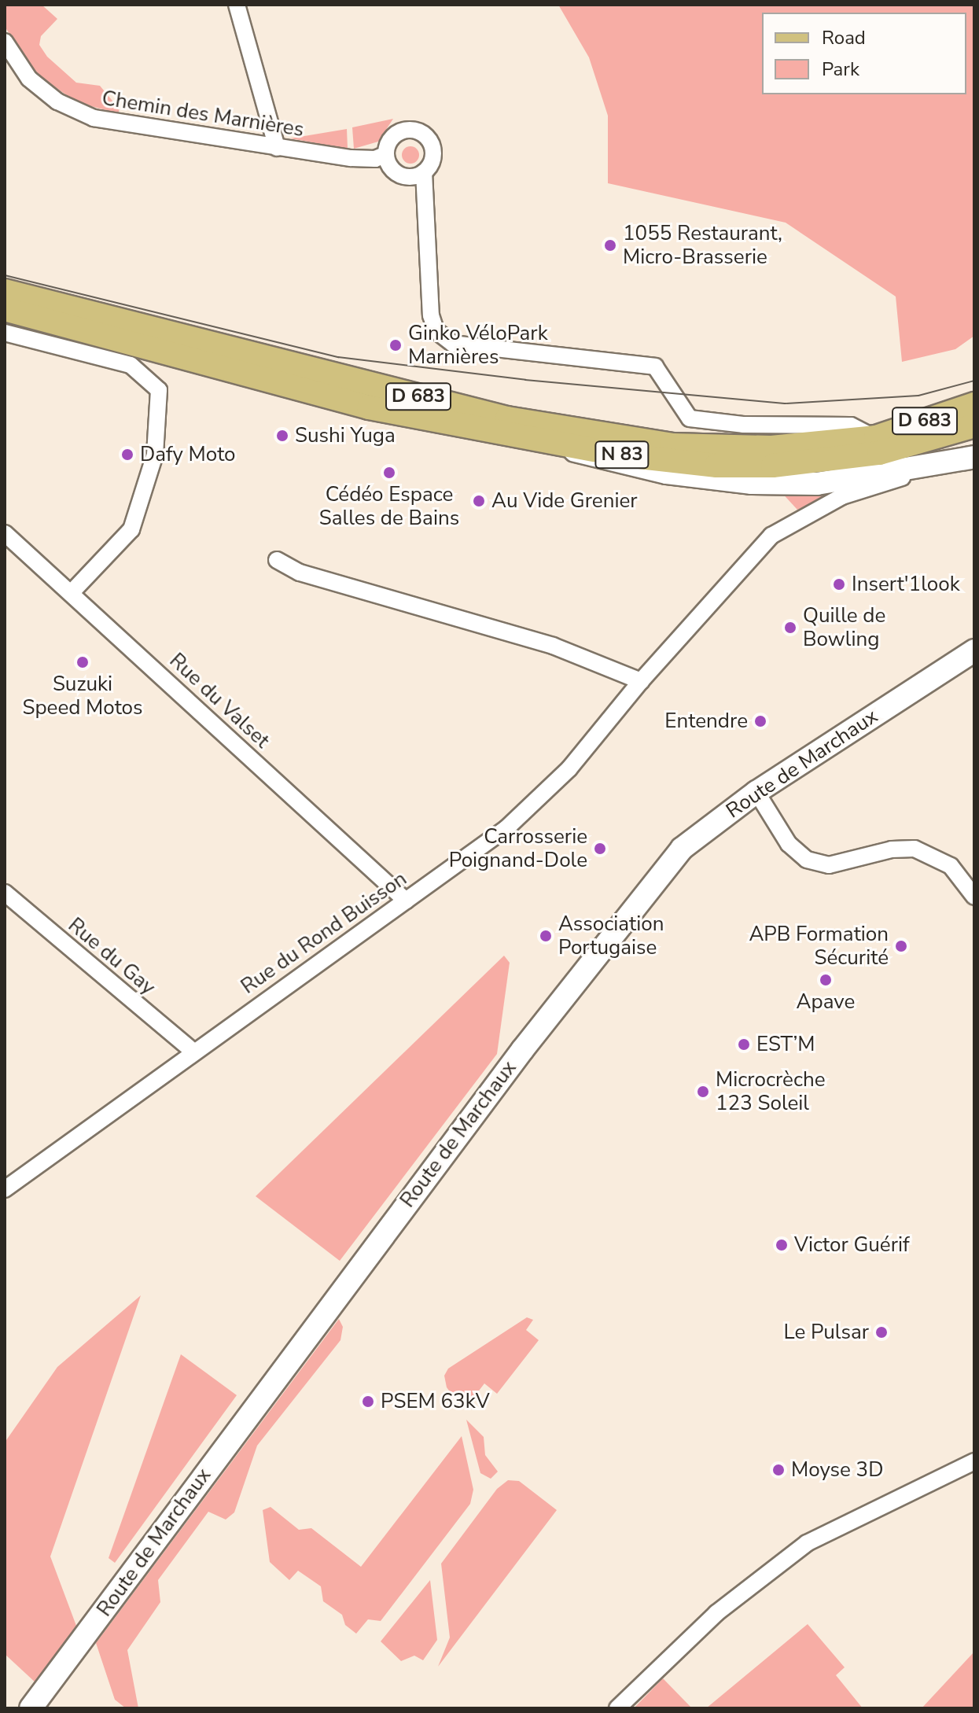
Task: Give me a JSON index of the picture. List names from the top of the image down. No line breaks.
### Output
{"streets":{"main road":["D 683","N 83","Route de Marchaux"],"street":["Chemin des Marnières","Rue du Valset","Rue du Rond Buisson","Rue du Gay"]},"crossings":[["D 683","N 83"],["D 683","Rue du Rond Buisson"],["Rue du Valset","Rue du Rond Buisson"],["Rue du Rond Buisson","Rue du Gay"]],"places":["1055 Restaurant, Micro-Brasserie","Ginko VéloPark Marnières","Sushi Yuga","Dafy Moto","Cédéo Espace Salles de Bains","Au Vide Grenier","Insert'1look","Quille de Bowling","Suzuki Speed Motos","Entendre","Carrosserie Poignand-Dole","Association Portugaise","APB Formation Sécurité","Apave","EST’M","Microcrèche 123 Soleil","Victor Guérif","Le Pulsar","PSEM 63kV","Moyse 3D"],"legend":["Road","Park"]}
